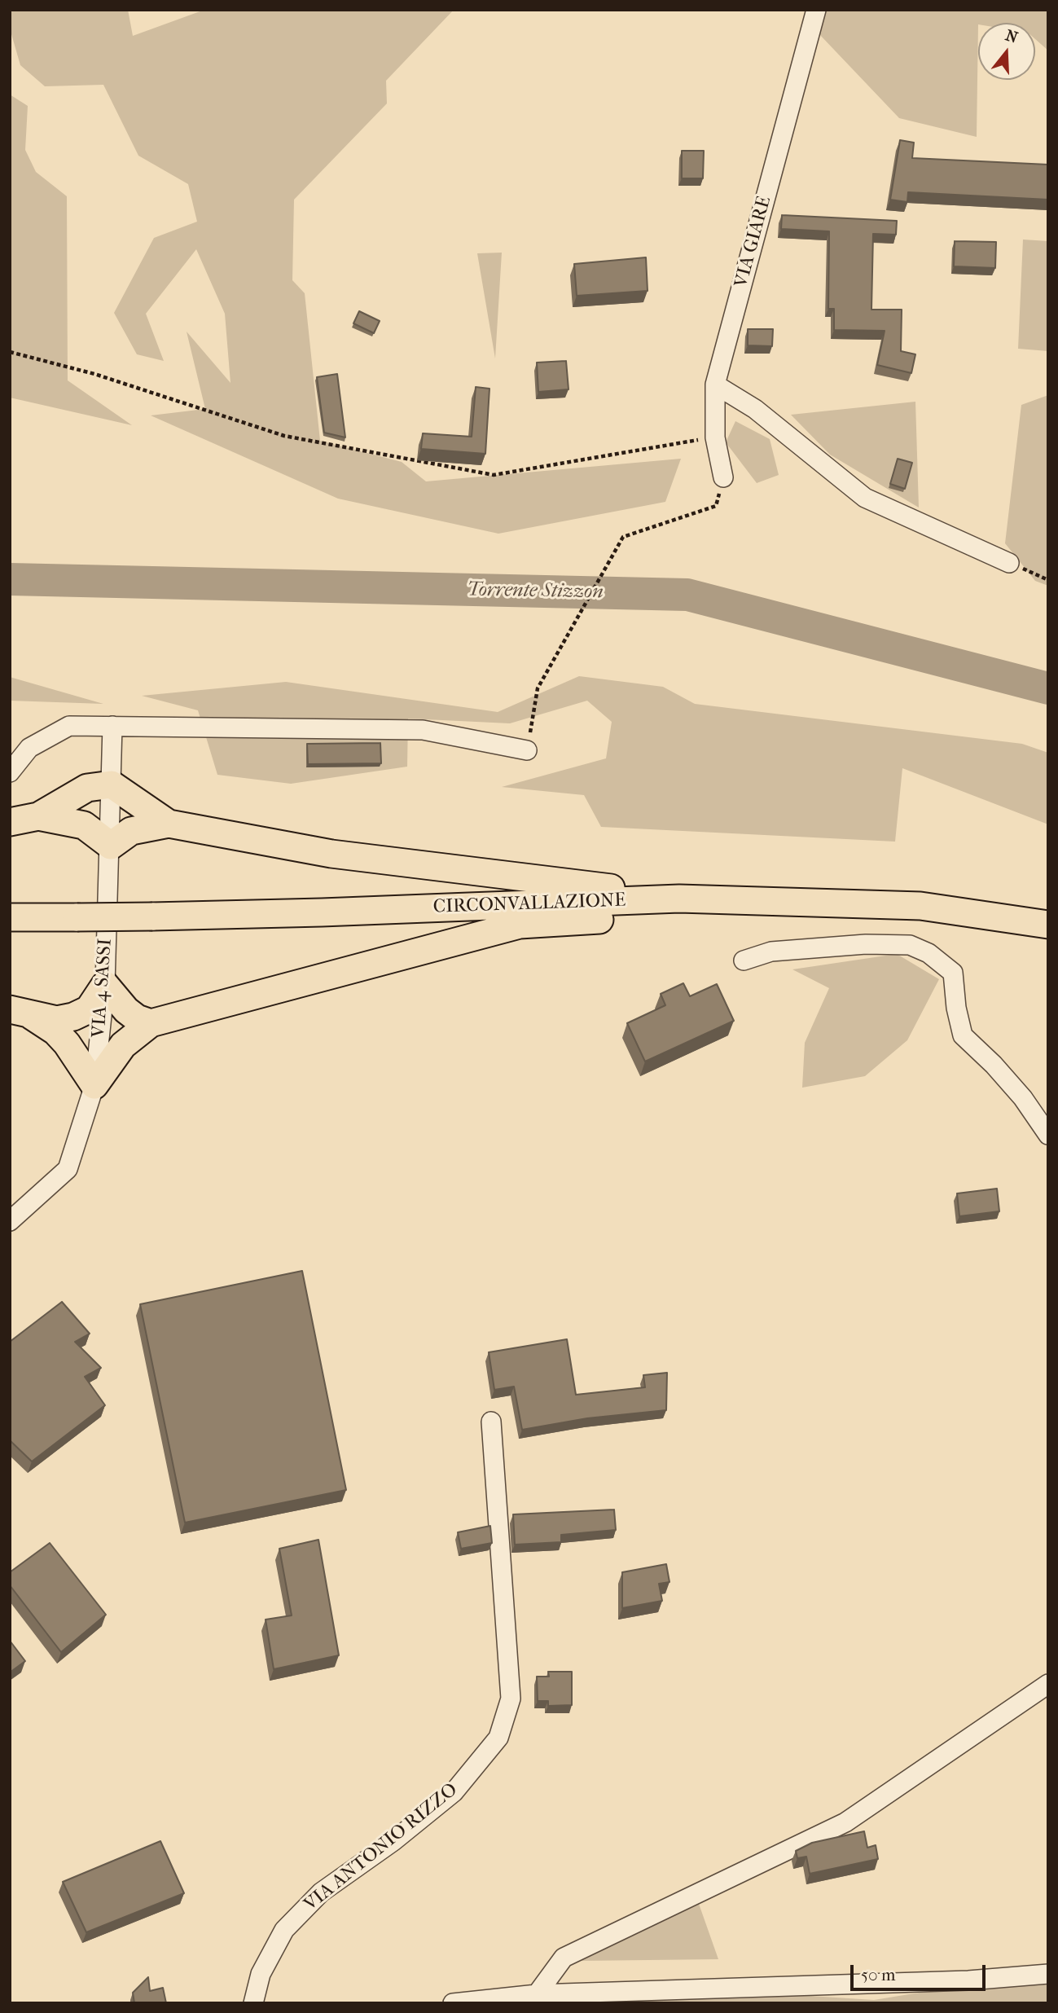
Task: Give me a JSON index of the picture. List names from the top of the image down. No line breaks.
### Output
{"streets":{"highway":["CIRCONVALLAZIONE"],"street":["VIA GIARE","VIA 4 SASSI","VIA ANTONIO RIZZO"]},"water":["Torrente Stizzon"],"scale_bar":"50 m","north":"top"}
